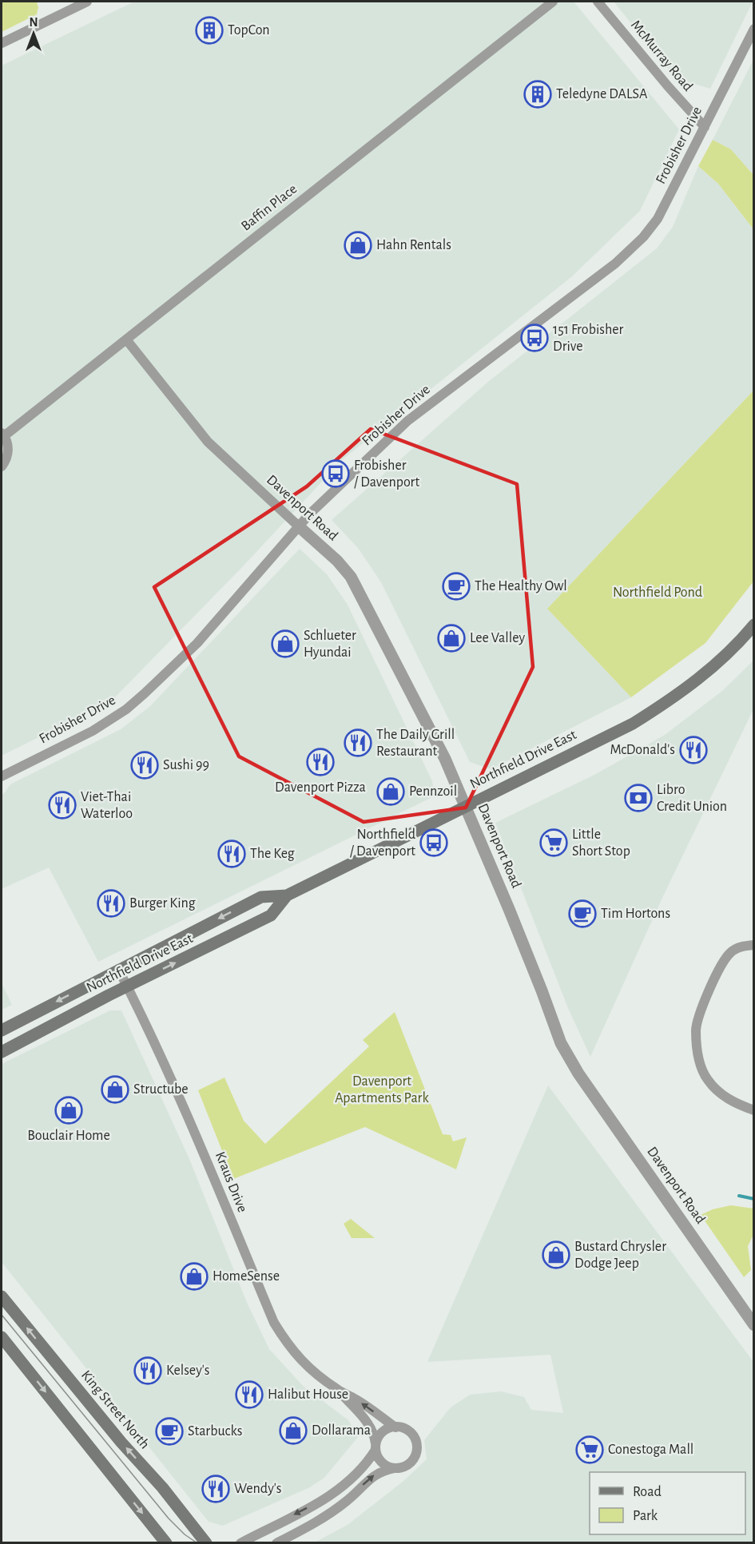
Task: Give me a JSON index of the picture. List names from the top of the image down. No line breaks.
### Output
{"streets":{"main road":["Northfield Drive East","King Street North"],"street":["McMurray Road","Frobisher Drive","Baffin Place","Davenport Road","Kraus Drive"]},"crossings":[["McMurray Road","Frobisher Drive"],["Frobisher Drive","Davenport Road"],["Baffin Place","Davenport Road"],["Davenport Road","Northfield Drive East"],["Northfield Drive East","Kraus Drive"]],"parks":["Northfield Pond","Davenport Apartments Park"],"places":{"building":["TopCon","Teledyne DALSA"],"shop":["Hahn Rentals","Lee Valley","Schlueter Hyundai","Pennzoil","Structube","Bouclair Home","Bustard Chrysler Dodge Jeep","HomeSense","Dollarama"],"bus stop":["151 Frobisher Drive","Frobisher / Davenport","Northfield / Davenport"],"cafe":["The Healthy Owl","Tim Hortons","Starbucks"],"restaurant":["The Daily Grill Restaurant","McDonald's","Davenport Pizza","Sushi 99","Viet-Thai Waterloo","The Keg","Burger King","Kelsey's","Halibut House","Wendy's"],"bank":["Libro Credit Union"],"supermarket":["Little Short Stop","Conestoga Mall"]},"legend":["Road","Park"],"north":"top"}
